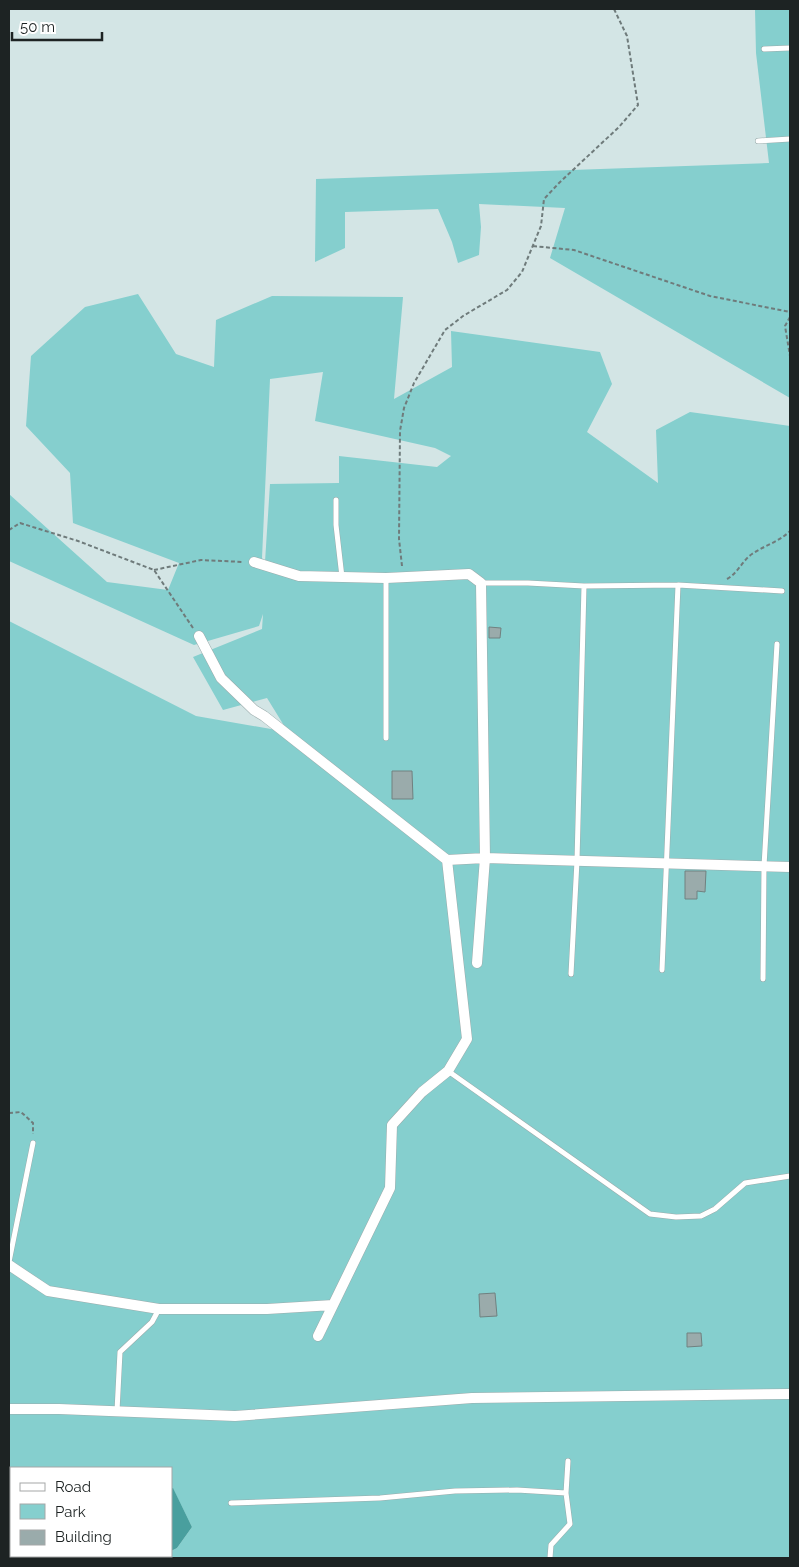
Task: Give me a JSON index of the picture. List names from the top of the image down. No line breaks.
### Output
{"legend":["Road","Park","Building"],"scale_bar":"50 m"}
